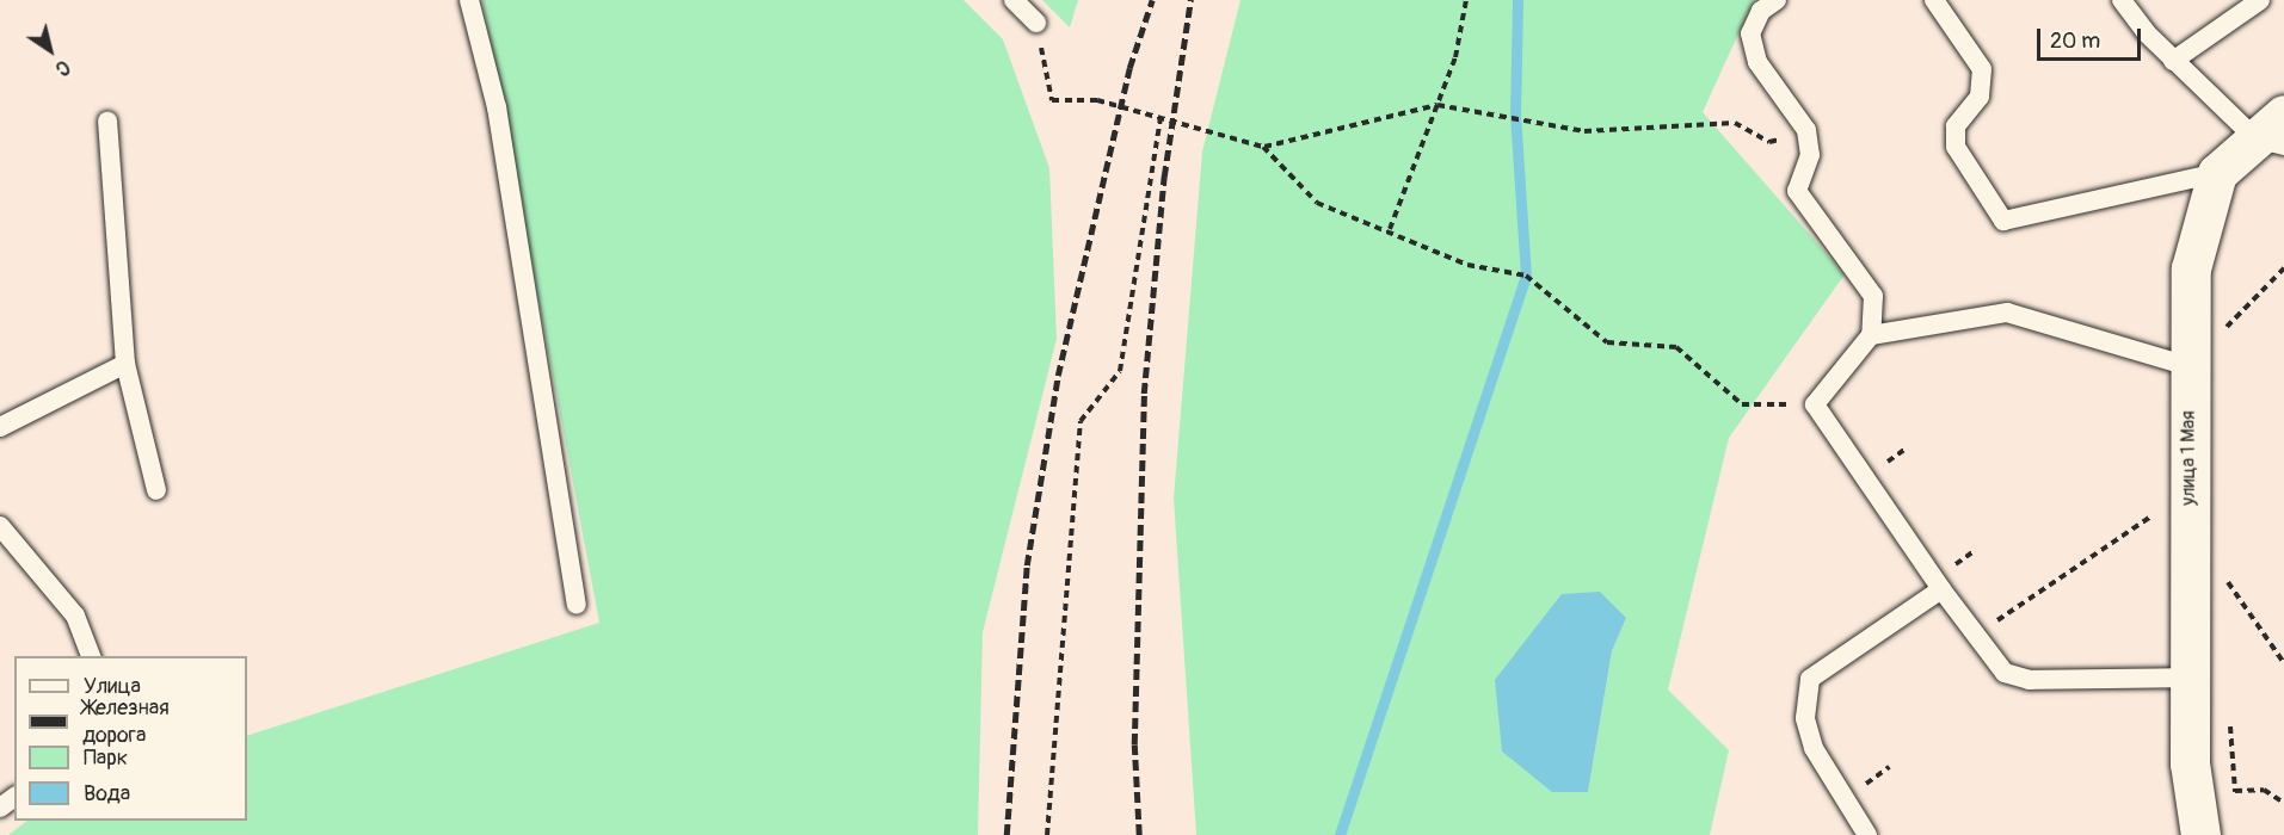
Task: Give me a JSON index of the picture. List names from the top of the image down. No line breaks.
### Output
{"streets":{"street":["улица 1 Мая"]},"legend":["Улица","Железная дорога","Парк","Вода"],"scale_bar":"20 m","north":"bottom right"}
